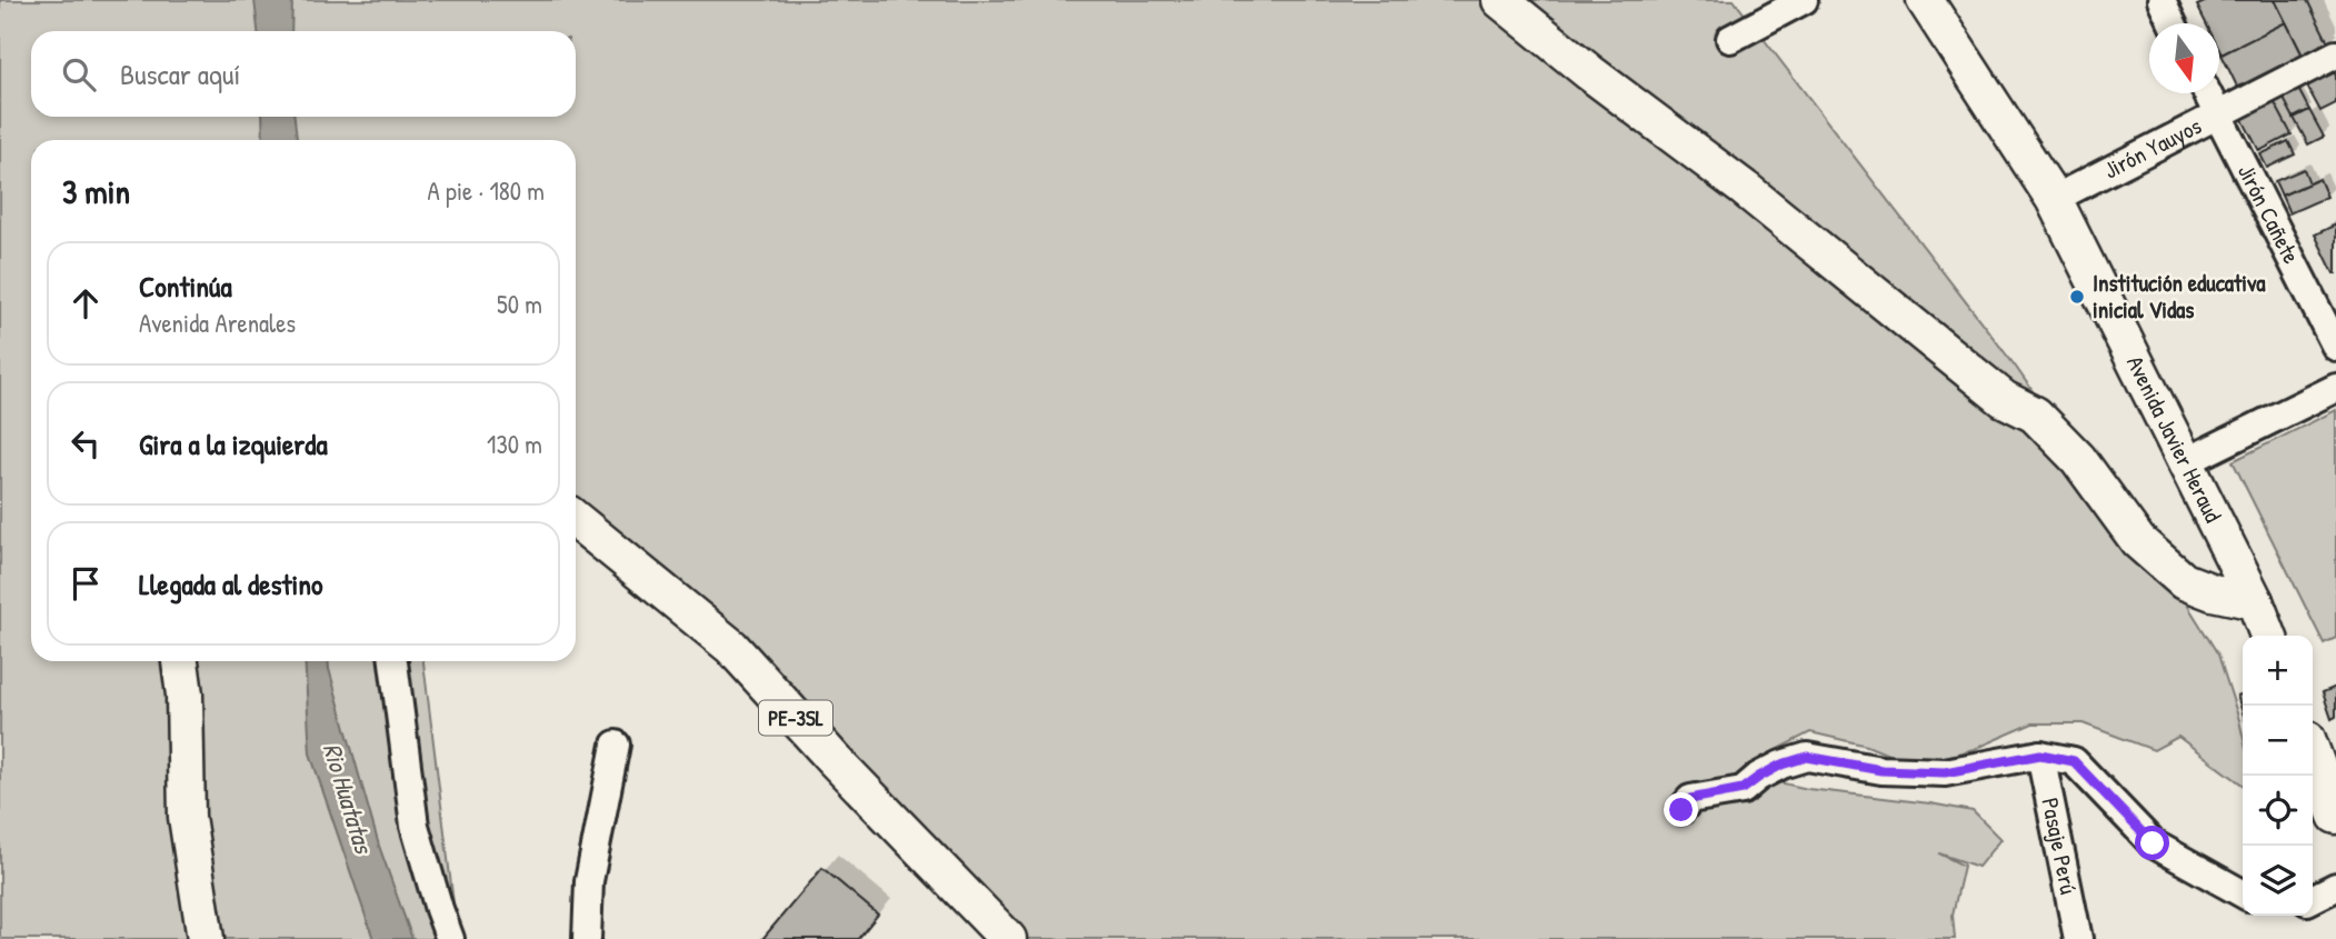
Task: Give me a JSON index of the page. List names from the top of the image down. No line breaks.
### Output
{"streets":{"main road":["Avenida Javier Heraud","PE-3SL"],"street":["Jirón Yauyos","Jirón Cañete","Pasaje Perú"]},"crossings":[["Jirón Yauyos","Jirón Cañete"],["Jirón Yauyos","Avenida Javier Heraud"]],"water":["Rio Huatatas"],"places":["Institución educativa inicial Vidas"],"north":"bottom","page":{"search":"Buscar aquí","heading":["3 min","A pie · 180 m"],"list":[["Continúa","Avenida Arenales","50 m"],["Gira a la izquierda","130 m"],"Llegada al destino"],"map_buttons":["+","−"]}}
